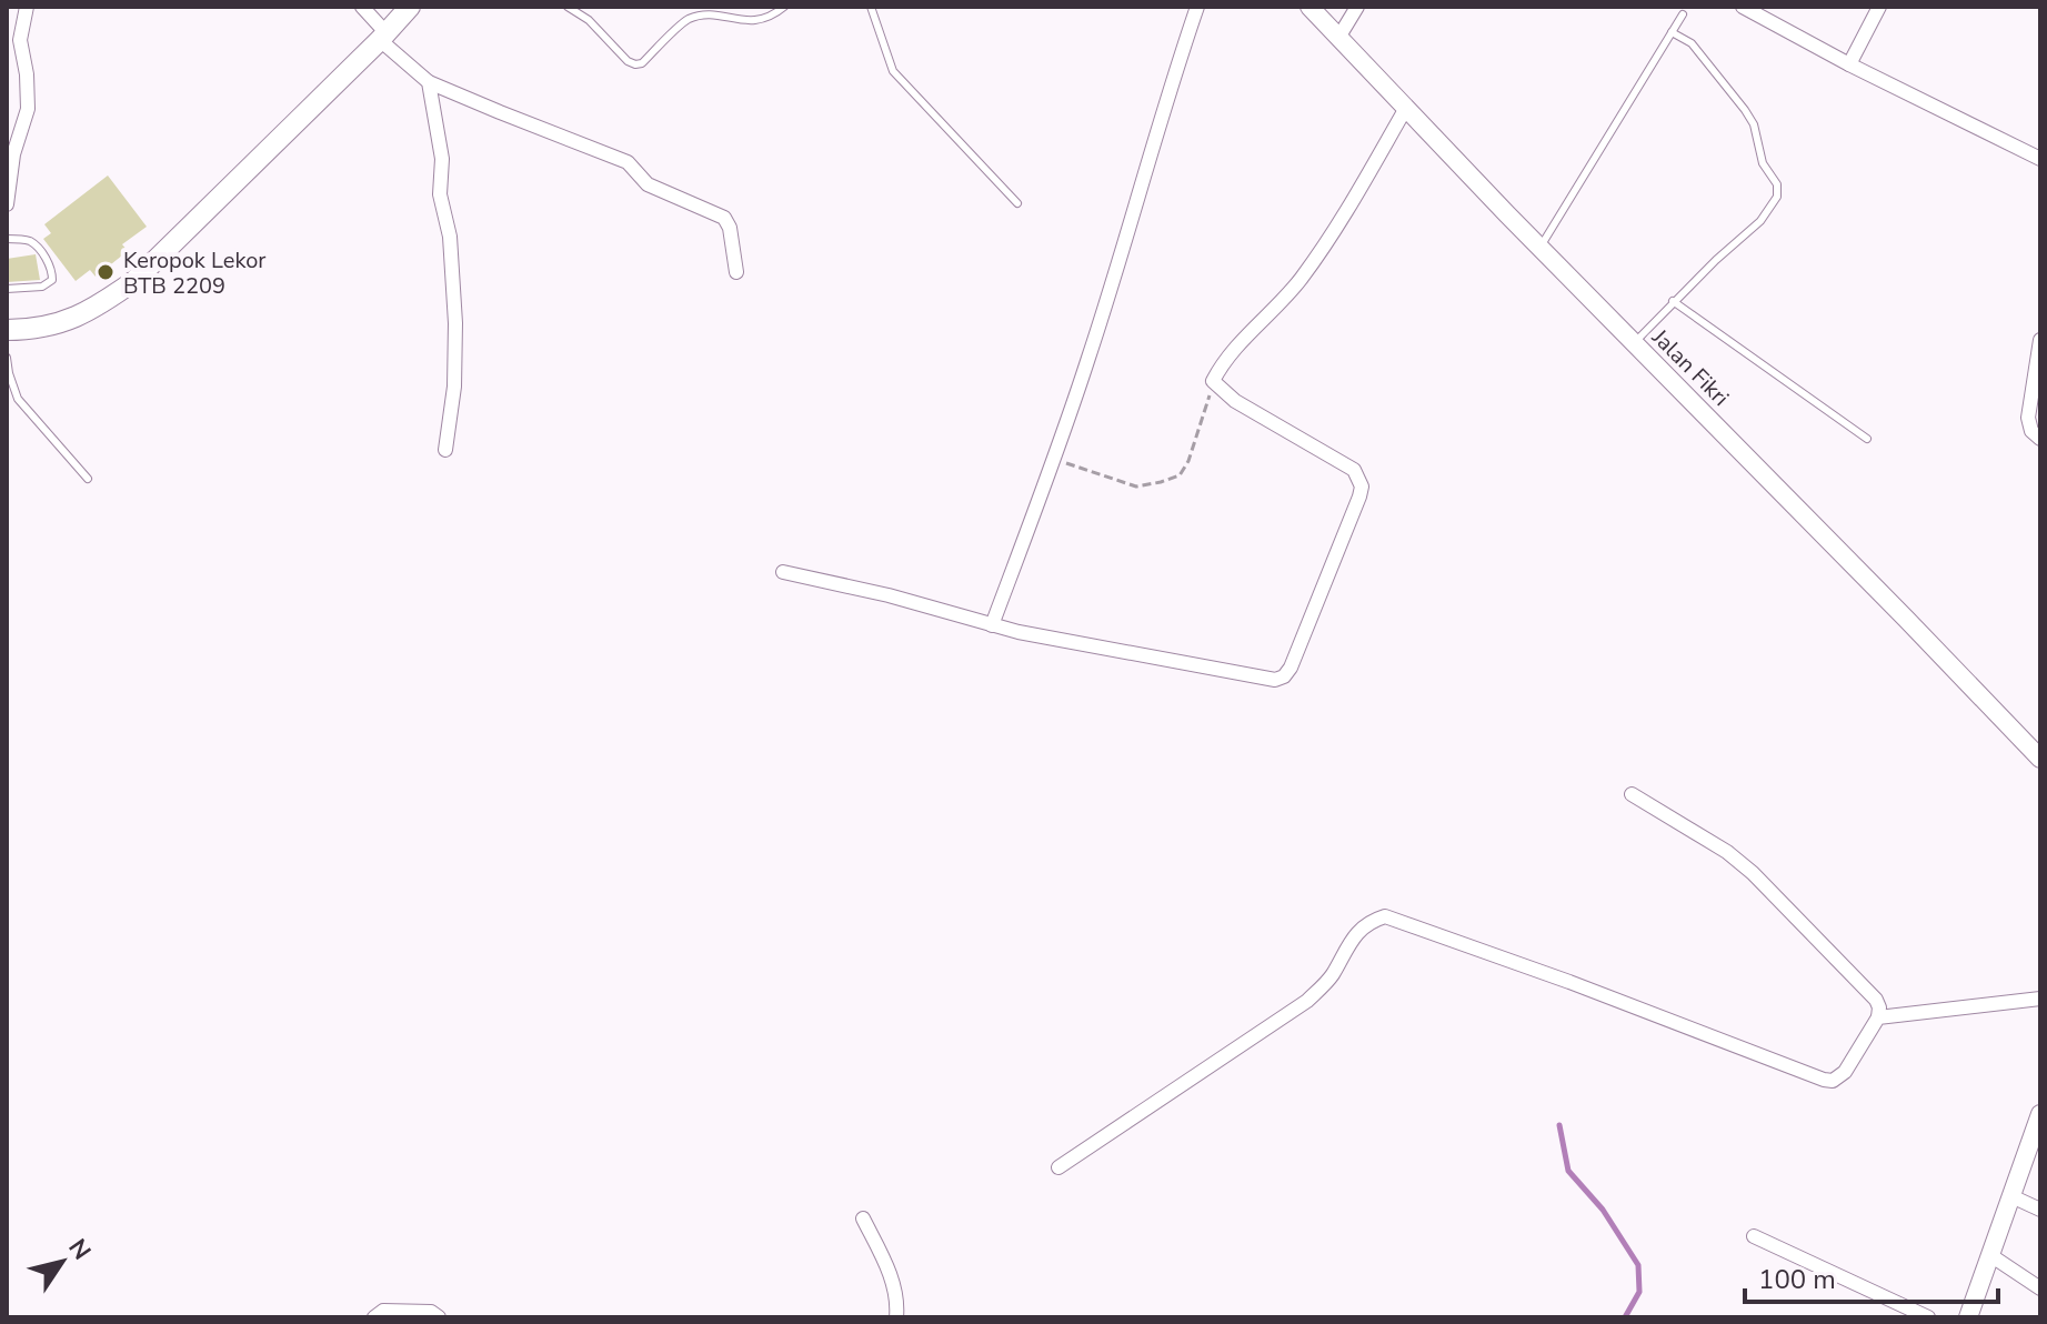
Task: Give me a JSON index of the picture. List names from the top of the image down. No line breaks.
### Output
{"streets":{"street":["Jalan Fikri"]},"places":["Keropok Lekor BTB 2209"],"scale_bar":"100 m","north":"top right"}
